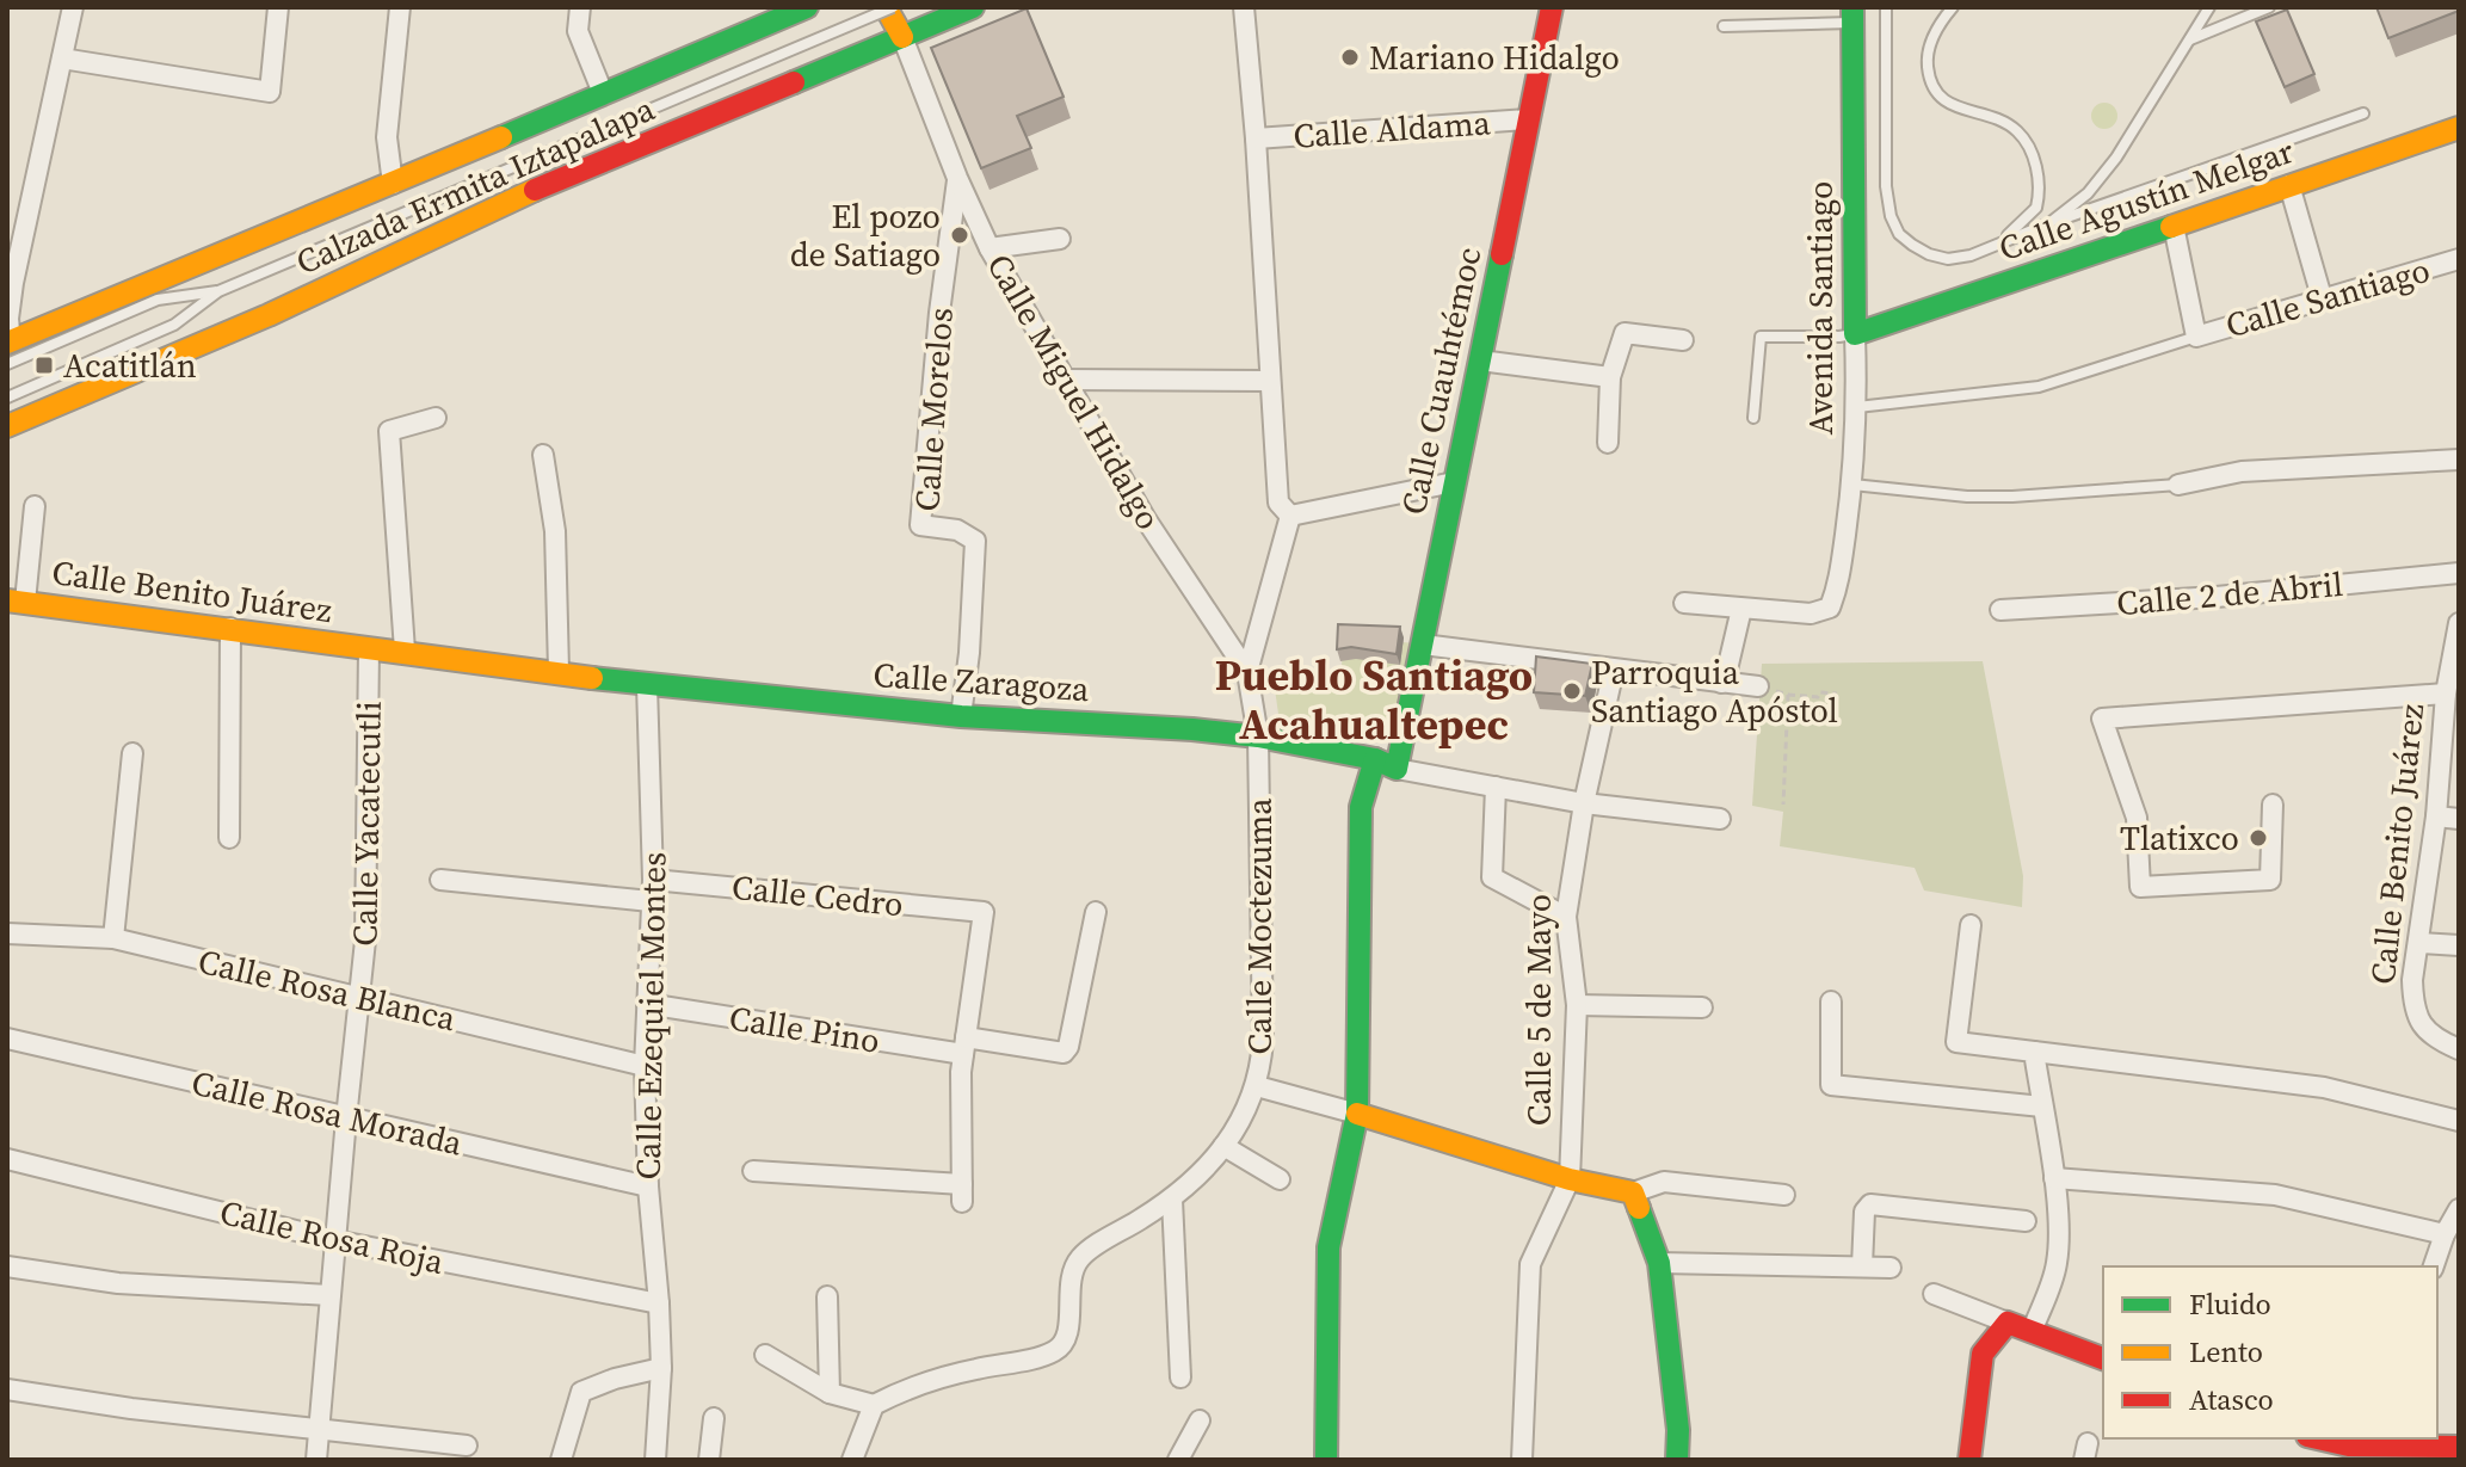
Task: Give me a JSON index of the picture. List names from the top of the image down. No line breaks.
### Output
{"streets":{"street":["Calle Aldama","Calzada Ermita Iztapalapa","Calle Agustín Melgar","Calle Santiago","Avenida Santiago","Calle Cuauhtémoc","Calle Miguel Hidalgo","Calle Morelos","Calle Benito Juárez","Calle 2 de Abril","Calle Zaragoza","Calle Yacatecutli","Calle Cedro","Calle Moctezuma","Calle Rosa Blanca","Calle 5 de Mayo","Calle Ezequiel Montes","Calle Pino","Calle Rosa Morada","Calle Rosa Roja"]},"crossings":[["Calle Aldama","Calle Cuauhtémoc"],["Calzada Ermita Iztapalapa","Calle Miguel Hidalgo"],["Calle Agustín Melgar","Calle Santiago"],["Calle Agustín Melgar","Avenida Santiago"],["Calle Santiago","Avenida Santiago"],["Calle Cuauhtémoc","Calle Zaragoza"],["Calle Miguel Hidalgo","Calle Morelos"],["Calle Miguel Hidalgo","Calle Zaragoza"],["Calle Miguel Hidalgo","Calle Moctezuma"],["Calle Morelos","Calle Zaragoza"],["Calle Benito Juárez","Calle Zaragoza"],["Calle Benito Juárez","Calle Yacatecutli"],["Calle Zaragoza","Calle Yacatecutli"],["Calle Zaragoza","Calle Moctezuma"],["Calle Zaragoza","Calle 5 de Mayo"],["Calle Zaragoza","Calle Ezequiel Montes"],["Calle Yacatecutli","Calle Rosa Blanca"],["Calle Yacatecutli","Calle Rosa Morada"],["Calle Yacatecutli","Calle Rosa Roja"],["Calle Cedro","Calle Ezequiel Montes"],["Calle Cedro","Calle Pino"],["Calle Rosa Blanca","Calle Ezequiel Montes"],["Calle Ezequiel Montes","Calle Pino"],["Calle Ezequiel Montes","Calle Rosa Morada"],["Calle Ezequiel Montes","Calle Rosa Roja"]],"districts":["Pueblo Santiago Acahualtepec"],"places":{"other":["Mariano Hidalgo","El pozo de Satiago","Parroquia Santiago Apóstol","Tlatixco"],"transit":["Acatitlán"]},"legend":["Fluido","Lento","Atasco"]}
